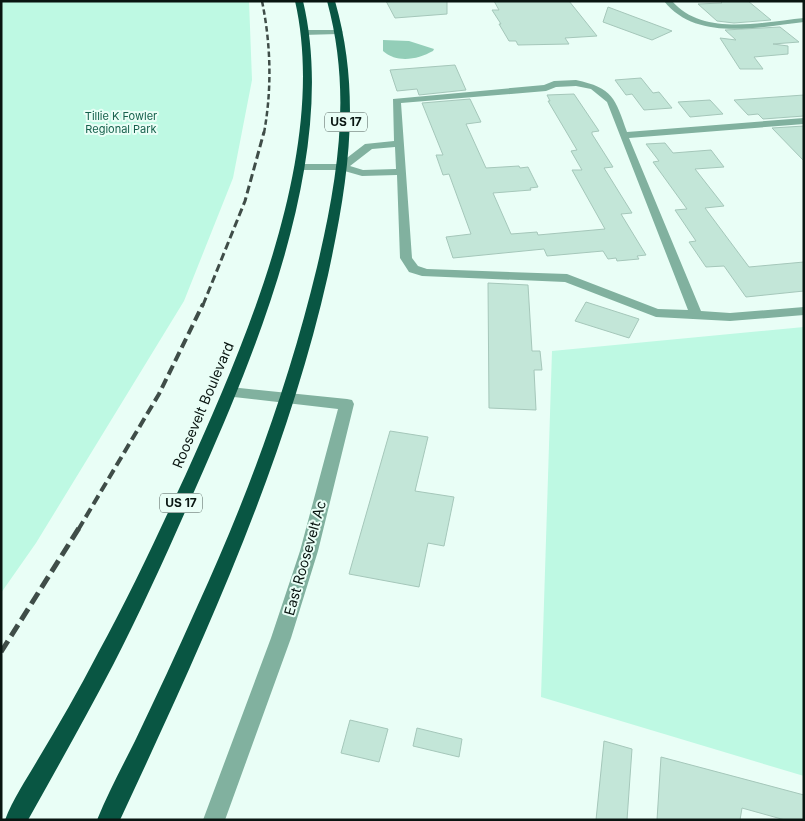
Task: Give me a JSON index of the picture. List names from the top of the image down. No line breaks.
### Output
{"streets":{"highway":["US 17","Roosevelt Boulevard"],"street":["East Roosevelt Ac"]},"crossings":[["US 17","East Roosevelt Ac"],["Roosevelt Boulevard","East Roosevelt Ac"]],"parks":["Tillie K Fowler Regional Park"]}
